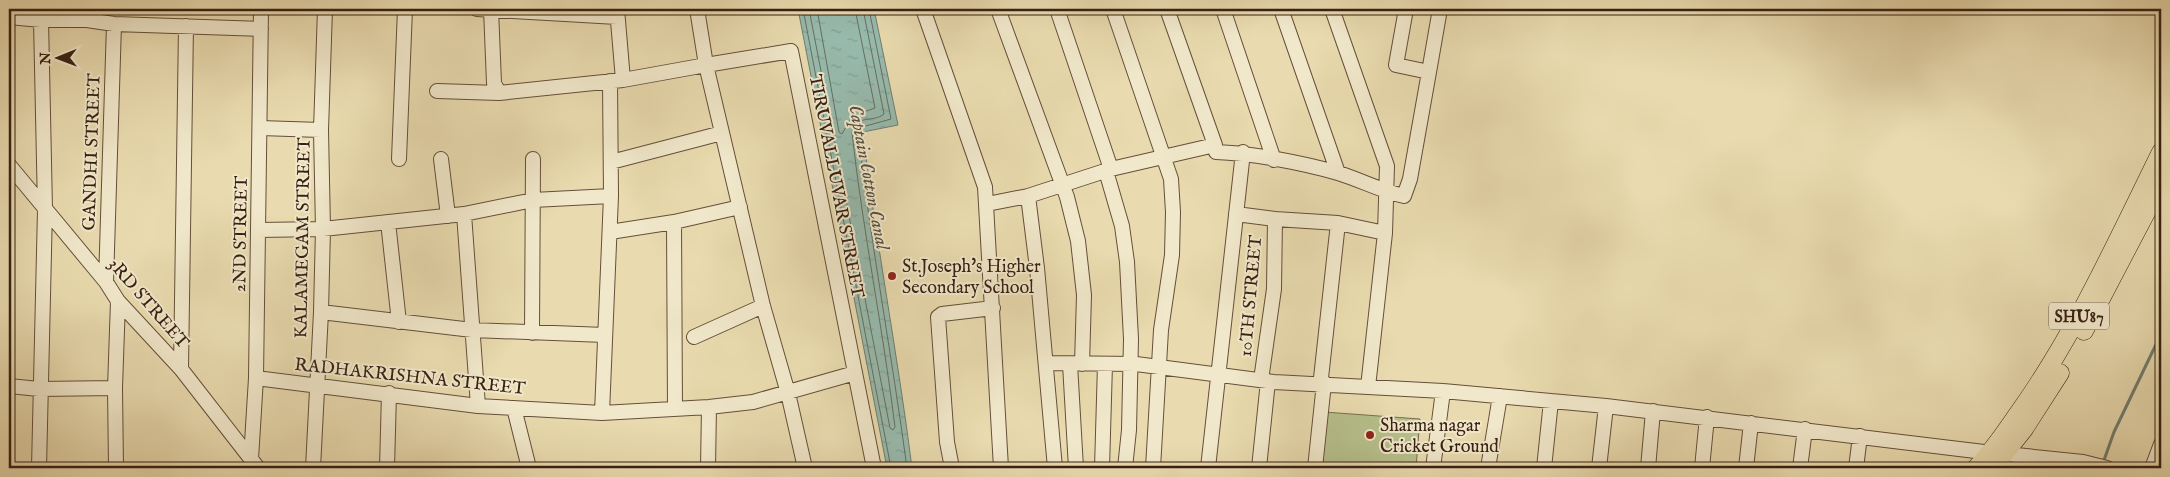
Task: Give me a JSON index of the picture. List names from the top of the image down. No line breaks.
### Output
{"streets":{"main road":["SHU87"],"street":["GANDHI STREET","TIRUVALLUVAR STREET","2ND STREET","KALAMEGAM STREET","10TH STREET","3RD STREET","RADHAKRISHNA STREET"]},"crossings":[["GANDHI STREET","3RD STREET"],["TIRUVALLUVAR STREET","RADHAKRISHNA STREET"],["2ND STREET","3RD STREET"],["2ND STREET","RADHAKRISHNA STREET"],["KALAMEGAM STREET","RADHAKRISHNA STREET"]],"water":["Captain Cotton Canal"],"places":["St.Joseph's Higher Secondary School","Sharma nagar Cricket Ground"],"north":"left"}
